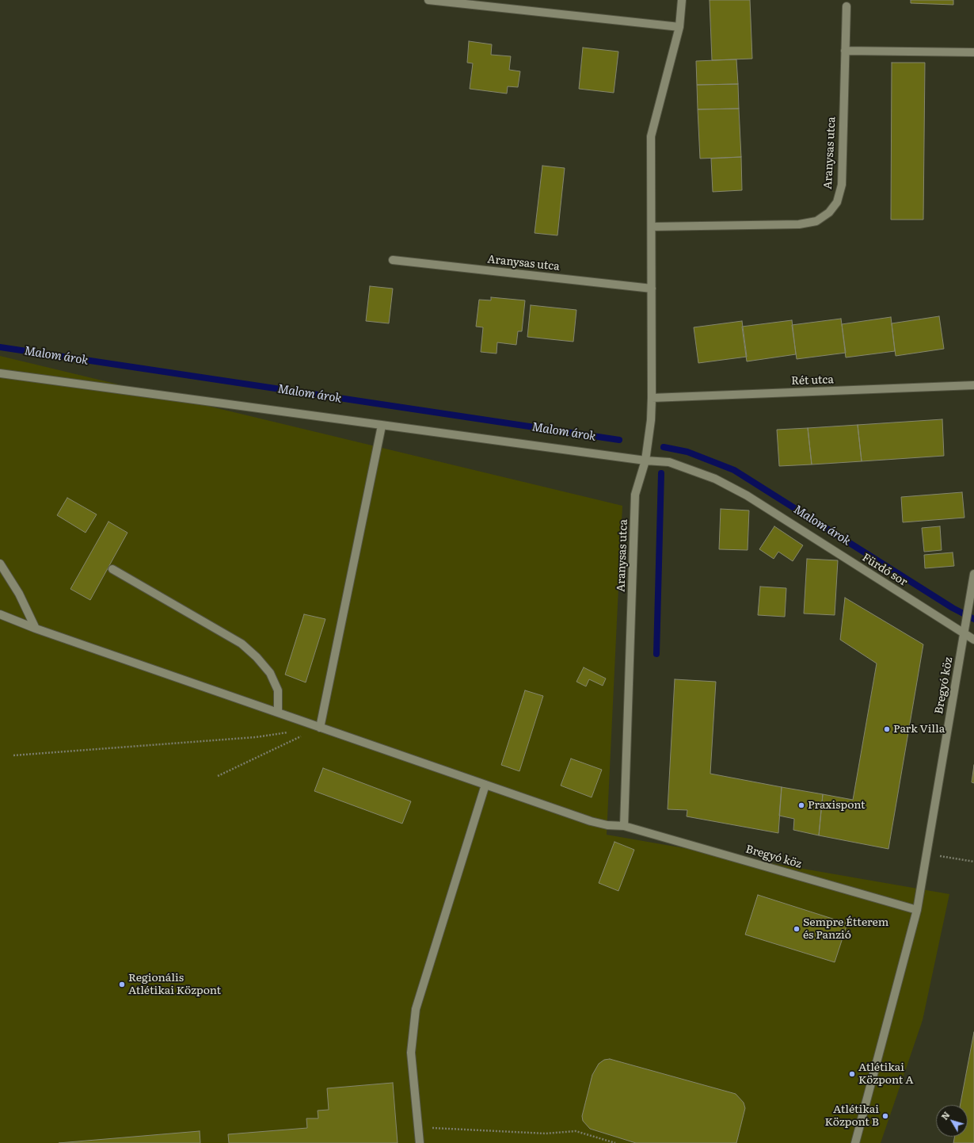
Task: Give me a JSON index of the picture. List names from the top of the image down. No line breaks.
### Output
{"streets":{"street":["Aranysas utca","Rét utca","Fürdő sor","Bregyó köz"]},"crossings":[["Aranysas utca","Rét utca"],["Aranysas utca","Fürdő sor"],["Aranysas utca","Bregyó köz"],["Fürdő sor","Bregyó köz"]],"water":["Malom árok"],"places":["Park Villa","Praxispont","Sempre Étterem és Panzió","Regionális Atlétikai Központ","Atlétikai Központ A","Atlétikai Központ B"],"north":"top left"}
